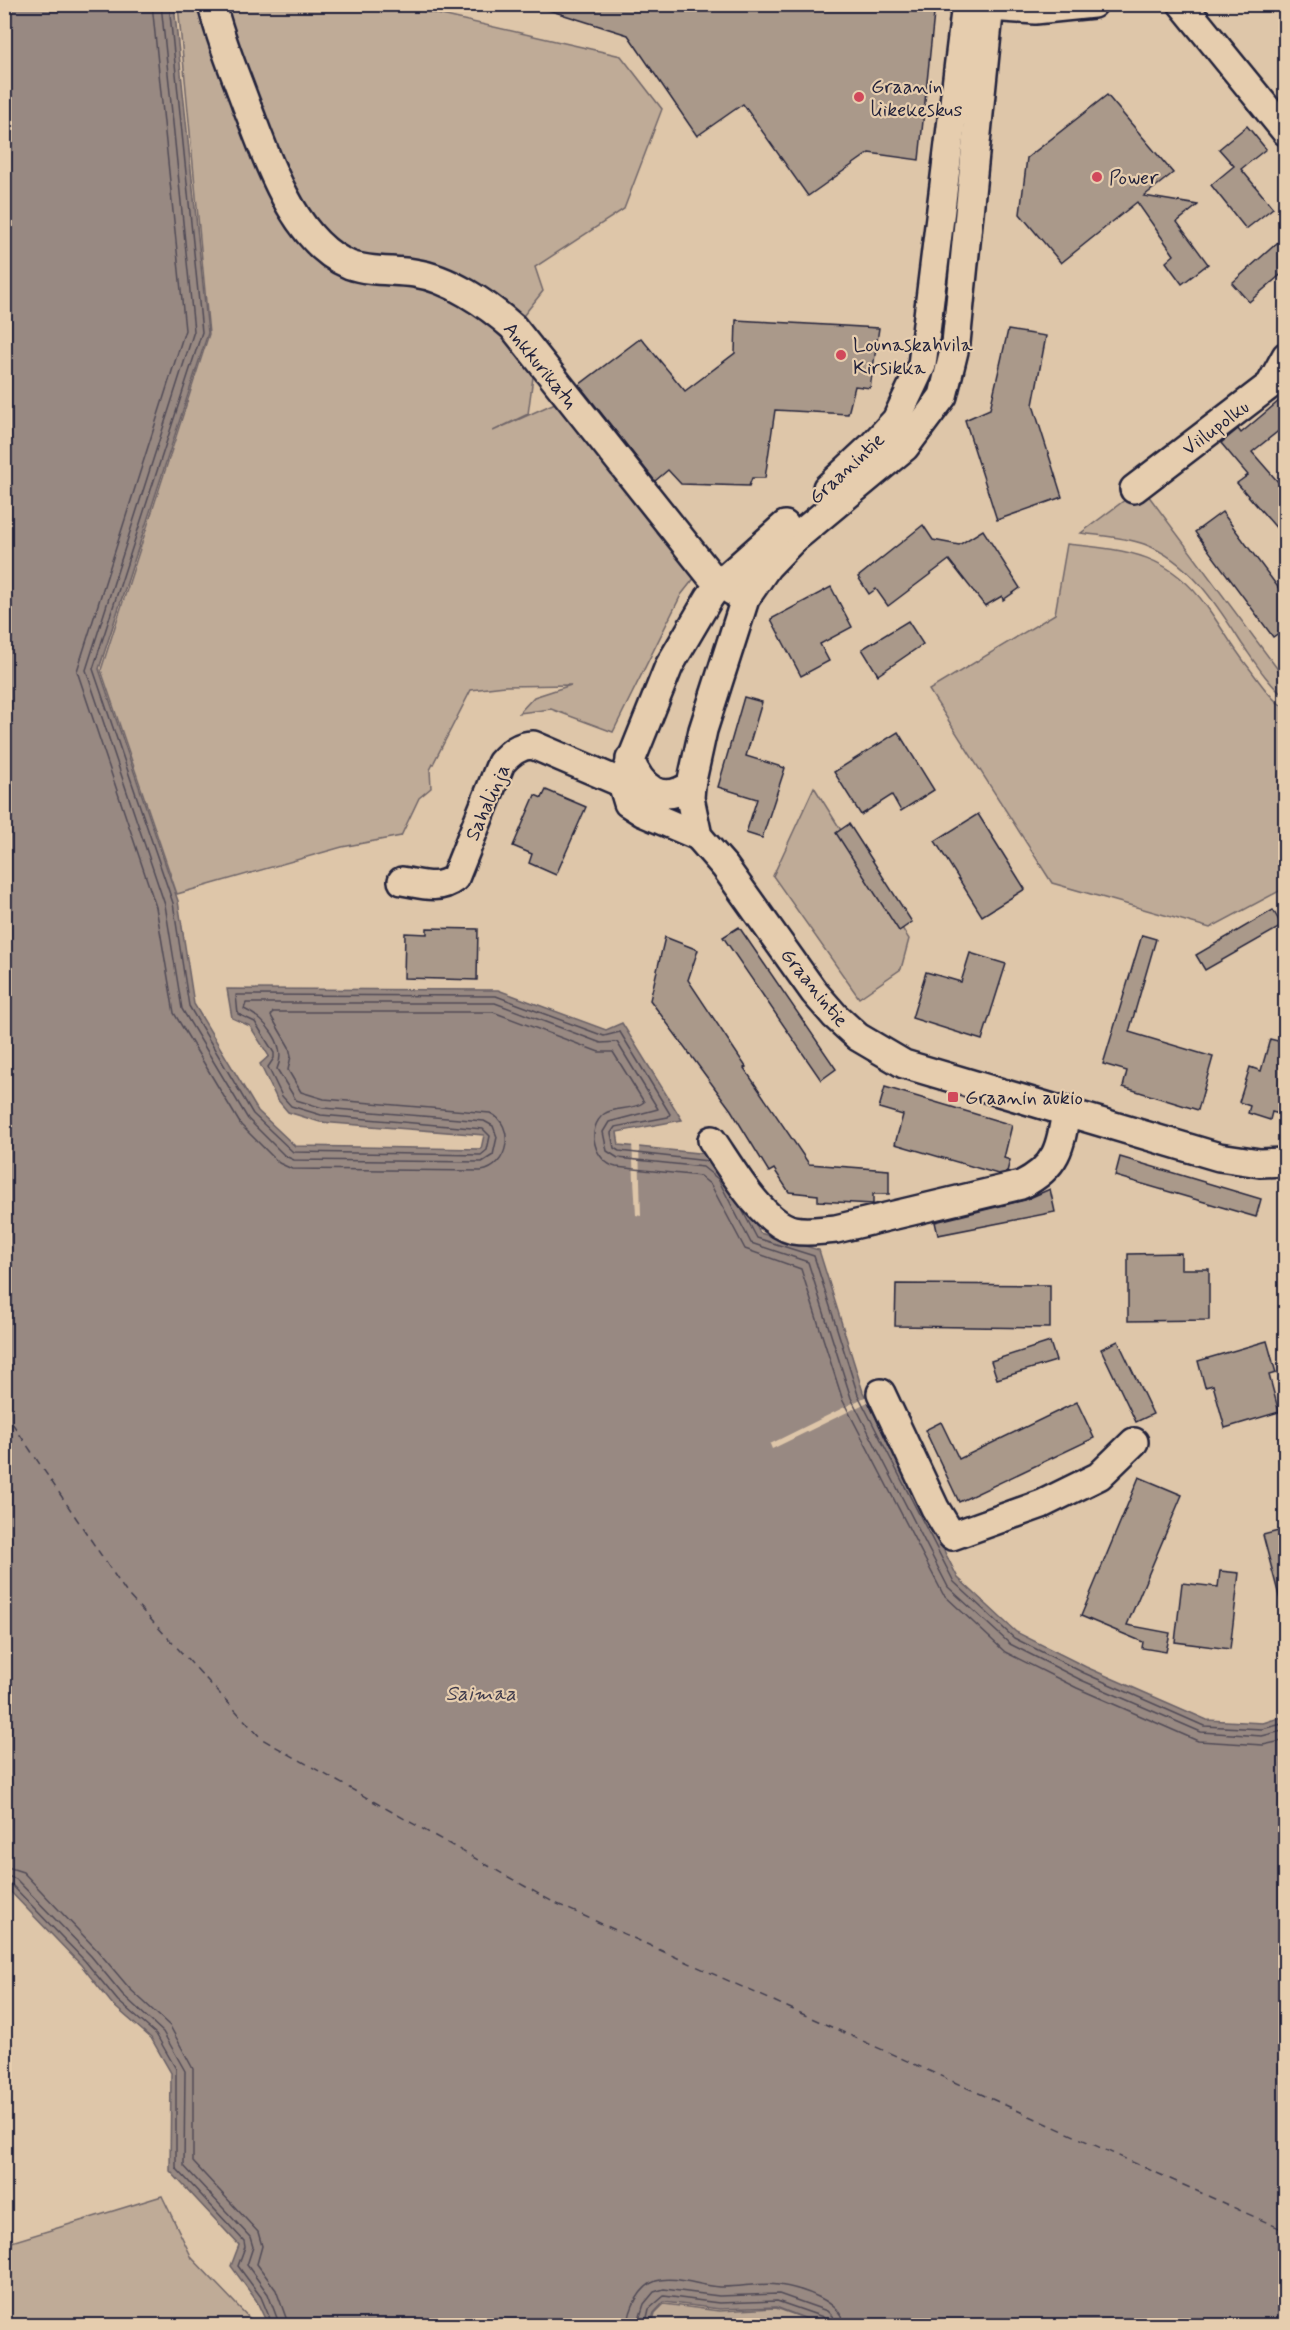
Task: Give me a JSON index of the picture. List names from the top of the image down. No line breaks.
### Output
{"streets":{"street":["Ankkurikatu","Viilupolku","Graanintie","Sahalinja"]},"crossings":[["Ankkurikatu","Graanintie"],["Graanintie","Sahalinja"]],"water":["Saimaa"],"places":{"other":["Graanin liikekeskus","Power","Lounaskahvila Kirsikka"],"transit":["Graanin aukio"]}}
